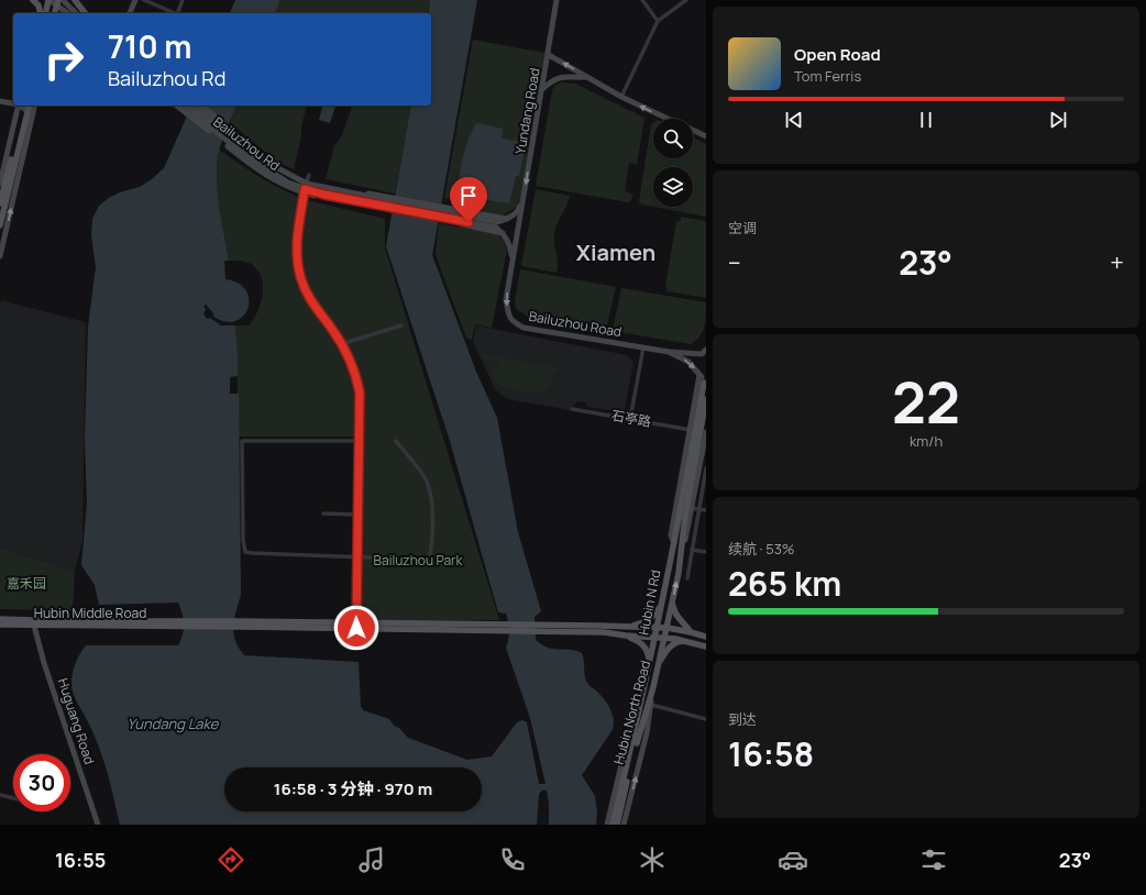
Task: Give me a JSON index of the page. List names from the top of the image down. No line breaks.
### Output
{"streets":{"main road":["Yundang Road","Bailuzhou Rd","Bailuzhou Road","Hubin N Rd","Hubin Middle Road","Hubin North Road","Huguang Road"],"street":["石亭路"]},"crossings":[["Yundang Road","Bailuzhou Road"],["Bailuzhou Rd","Bailuzhou Road"],["Hubin Middle Road","Huguang Road"]],"one_way":["Yundang Road","Bailuzhou Road"],"districts":["Xiamen"],"water":["Yundang Lake"],"parks":["Bailuzhou Park","嘉禾园"],"page":{"turn":["710 m","Bailuzhou Rd"],"song":["Open Road","Tom Ferris"],"tile":["空调",["22","km/h"],["续航 · 53%","265 km"],["到达","16:58"]],"heat":["−","23°","+"],"limit":"30","trip":"16:58 · 3 分钟 · 970 m","tabs":["16:55","23°"]}}
